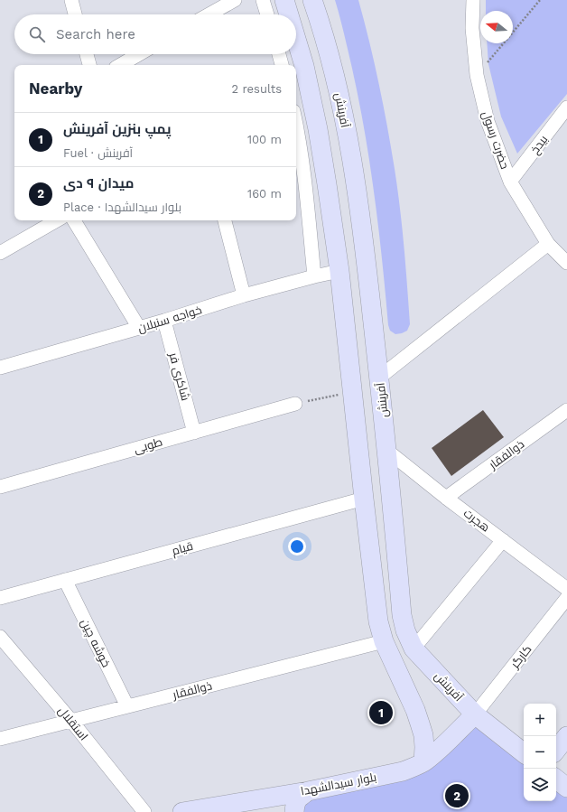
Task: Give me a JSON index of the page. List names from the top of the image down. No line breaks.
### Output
{"streets":{"main road":["آفرینش","بلوار سیدالشهدا"],"street":["حضرت رسول","بیدخ","خواجه سنبلان","شاکری فر","طوبی","ذوالفقار","هجرت","قیام","خوشه چین","کارگر","استقلال"]},"crossings":[["آفرینش","هجرت"],["آفرینش","کارگر"],["آفرینش","بلوار سیدالشهدا"],["حضرت رسول","بیدخ"],["خواجه سنبلان","شاکری فر"],["شاکری فر","طوبی"],["ذوالفقار","هجرت"],["ذوالفقار","خوشه چین"],["ذوالفقار","استقلال"],["قیام","خوشه چین"],["کارگر","بلوار سیدالشهدا"]],"north":"left","page":{"search":"Search here","heading":["Nearby","2 results"],"list":[{"mark":"1","name":"پمپ بنزین آفرینش","note":"Fuel · آفرینش","value":"100 m"},{"mark":"2","name":"میدان ۹ دی","note":"Place · بلوار سیدالشهدا","value":"160 m"}],"pins":["1","2"],"map_buttons":["+","−"]}}
